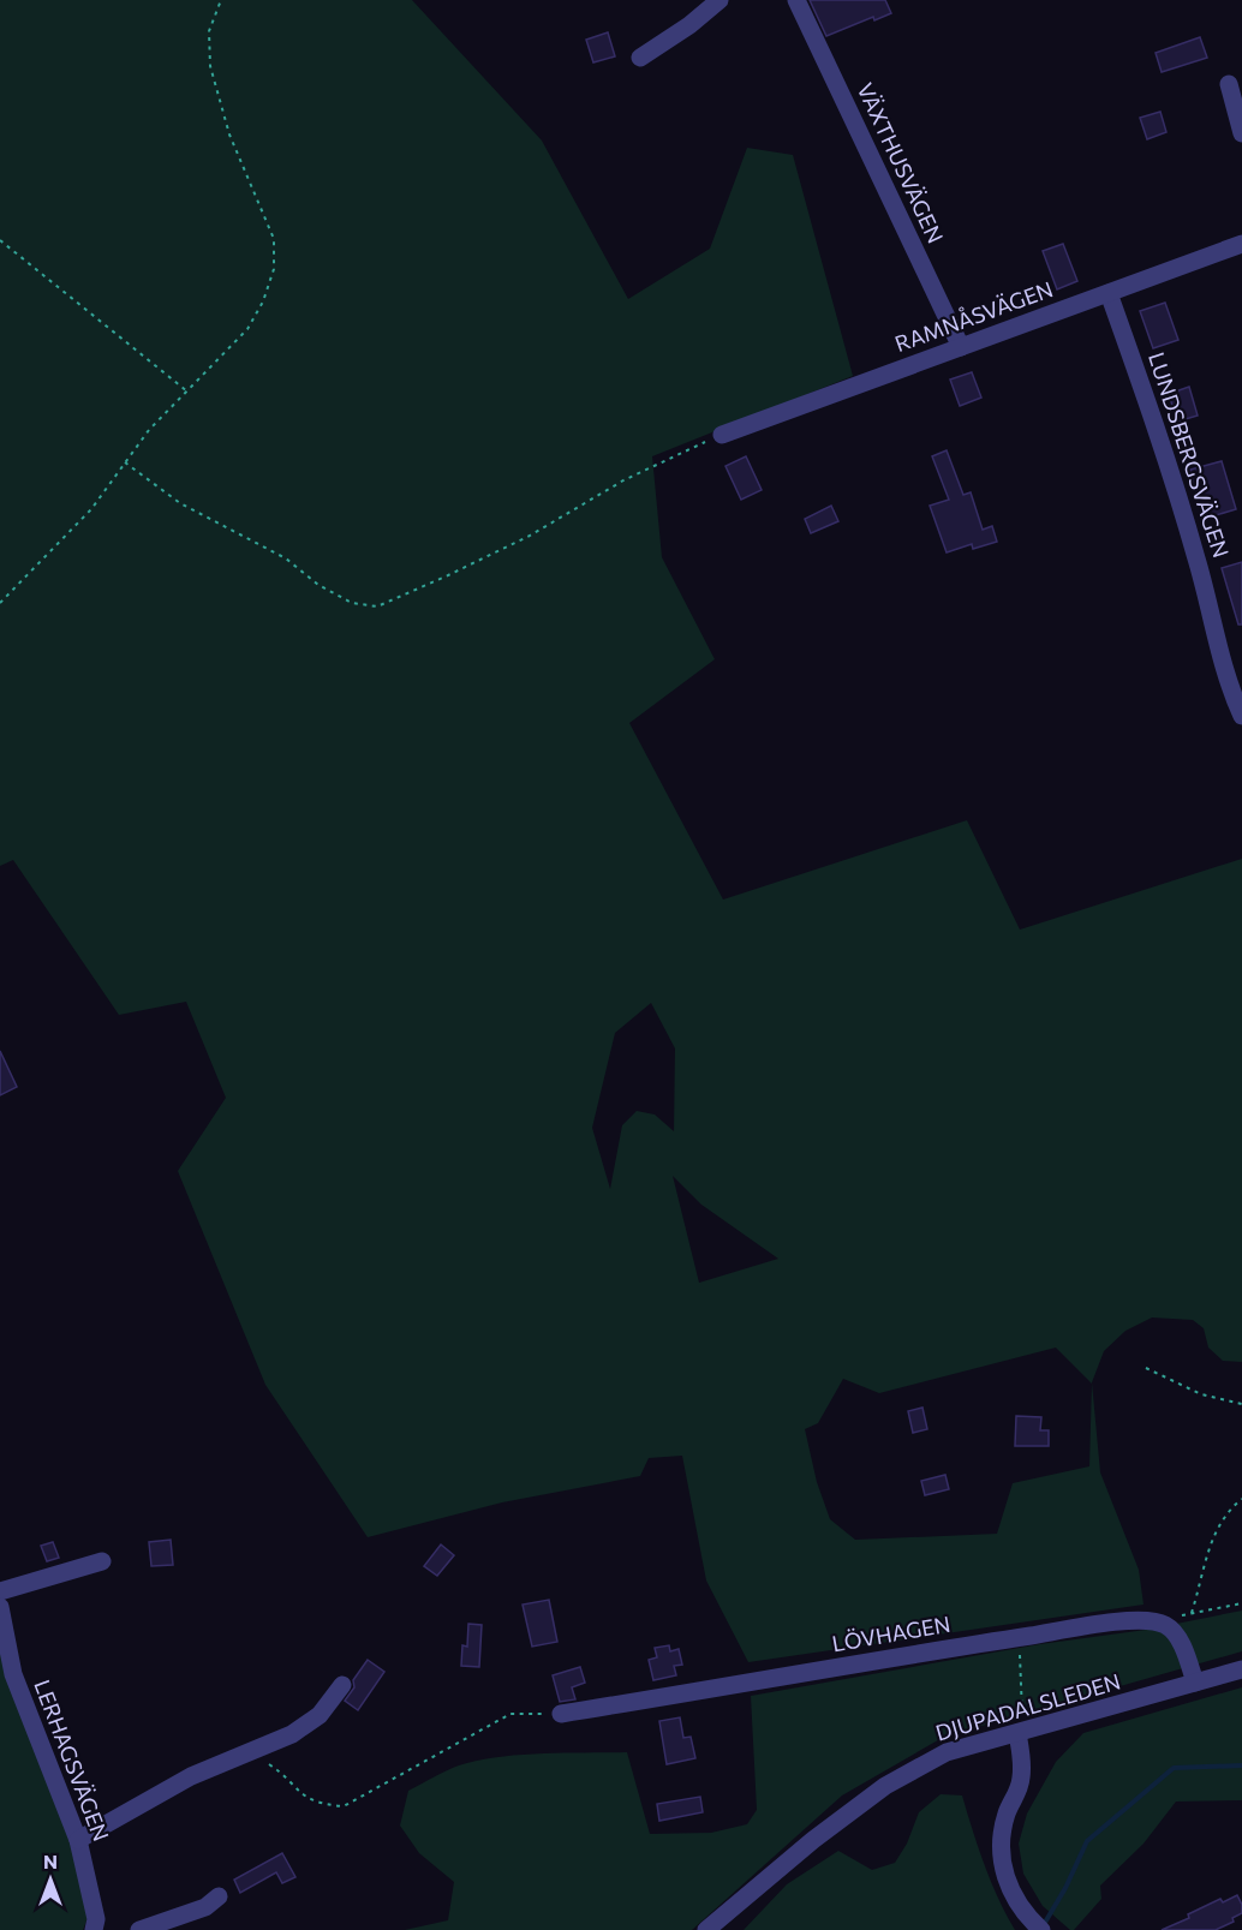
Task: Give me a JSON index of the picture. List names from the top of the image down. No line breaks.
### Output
{"streets":{"street":["VÄXTHUSVÄGEN","RAMNÅSVÄGEN","LUNDSBERGSVÄGEN","LÖVHAGEN","DJUPADALSLEDEN","LERHAGSVÄGEN"]},"crossings":[["VÄXTHUSVÄGEN","RAMNÅSVÄGEN"],["RAMNÅSVÄGEN","LUNDSBERGSVÄGEN"]],"north":"top"}
